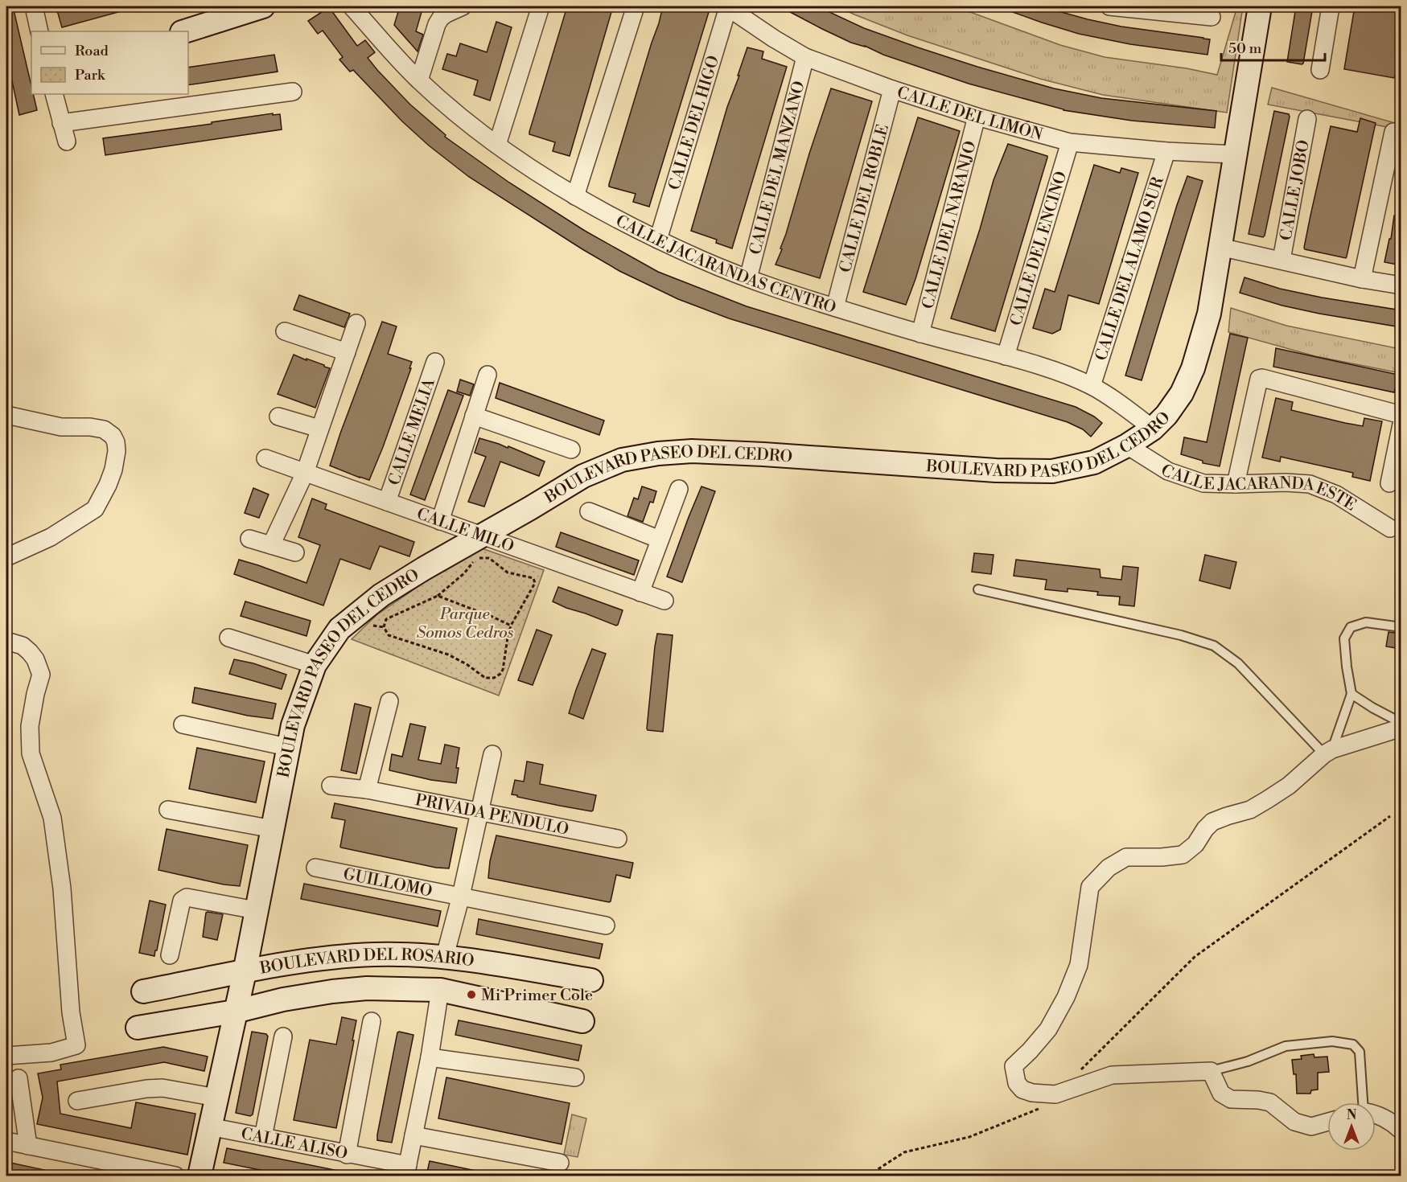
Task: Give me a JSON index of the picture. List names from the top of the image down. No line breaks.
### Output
{"streets":{"street":["CALLE DEL LIMÓN","CALLE DEL HIGO","CALLE DEL MANZANO","CALLE JOBO","CALLE DEL ROBLE","CALLE DEL NARANJO","CALLE DEL ENCINO","CALLE JACARANDAS CENTRO","CALLE DEL ÁLAMO SUR","CALLE MELIA","BOULEVARD PASEO DEL CEDRO","CALLE JACARANDA ESTE","CALLE MILO","PRIVADA PENDULO","GUILLOMO","BOULEVARD DEL ROSARIO","CALLE ALISO"]},"crossings":[["CALLE DEL LIMÓN","CALLE DEL HIGO"],["CALLE DEL LIMÓN","CALLE DEL MANZANO"],["CALLE DEL LIMÓN","CALLE DEL ROBLE"],["CALLE DEL LIMÓN","CALLE DEL NARANJO"],["CALLE DEL LIMÓN","CALLE DEL ENCINO"],["CALLE DEL LIMÓN","CALLE DEL ÁLAMO SUR"],["CALLE DEL LIMÓN","BOULEVARD PASEO DEL CEDRO"],["CALLE DEL HIGO","CALLE JACARANDAS CENTRO"],["CALLE DEL MANZANO","CALLE JACARANDAS CENTRO"],["CALLE DEL ROBLE","CALLE JACARANDAS CENTRO"],["CALLE DEL NARANJO","CALLE JACARANDAS CENTRO"],["CALLE DEL ENCINO","CALLE JACARANDAS CENTRO"],["CALLE JACARANDAS CENTRO","CALLE DEL ÁLAMO SUR"],["CALLE JACARANDAS CENTRO","BOULEVARD PASEO DEL CEDRO"],["CALLE MELIA","CALLE MILO"],["BOULEVARD PASEO DEL CEDRO","CALLE JACARANDA ESTE"],["BOULEVARD PASEO DEL CEDRO","CALLE MILO"],["BOULEVARD PASEO DEL CEDRO","BOULEVARD DEL ROSARIO"],["BOULEVARD PASEO DEL CEDRO","CALLE ALISO"]],"parks":["Parque Somos Cedros"],"places":["Mi Primer Cole"],"legend":["Road","Park"],"scale_bar":"50 m","north":"top"}
